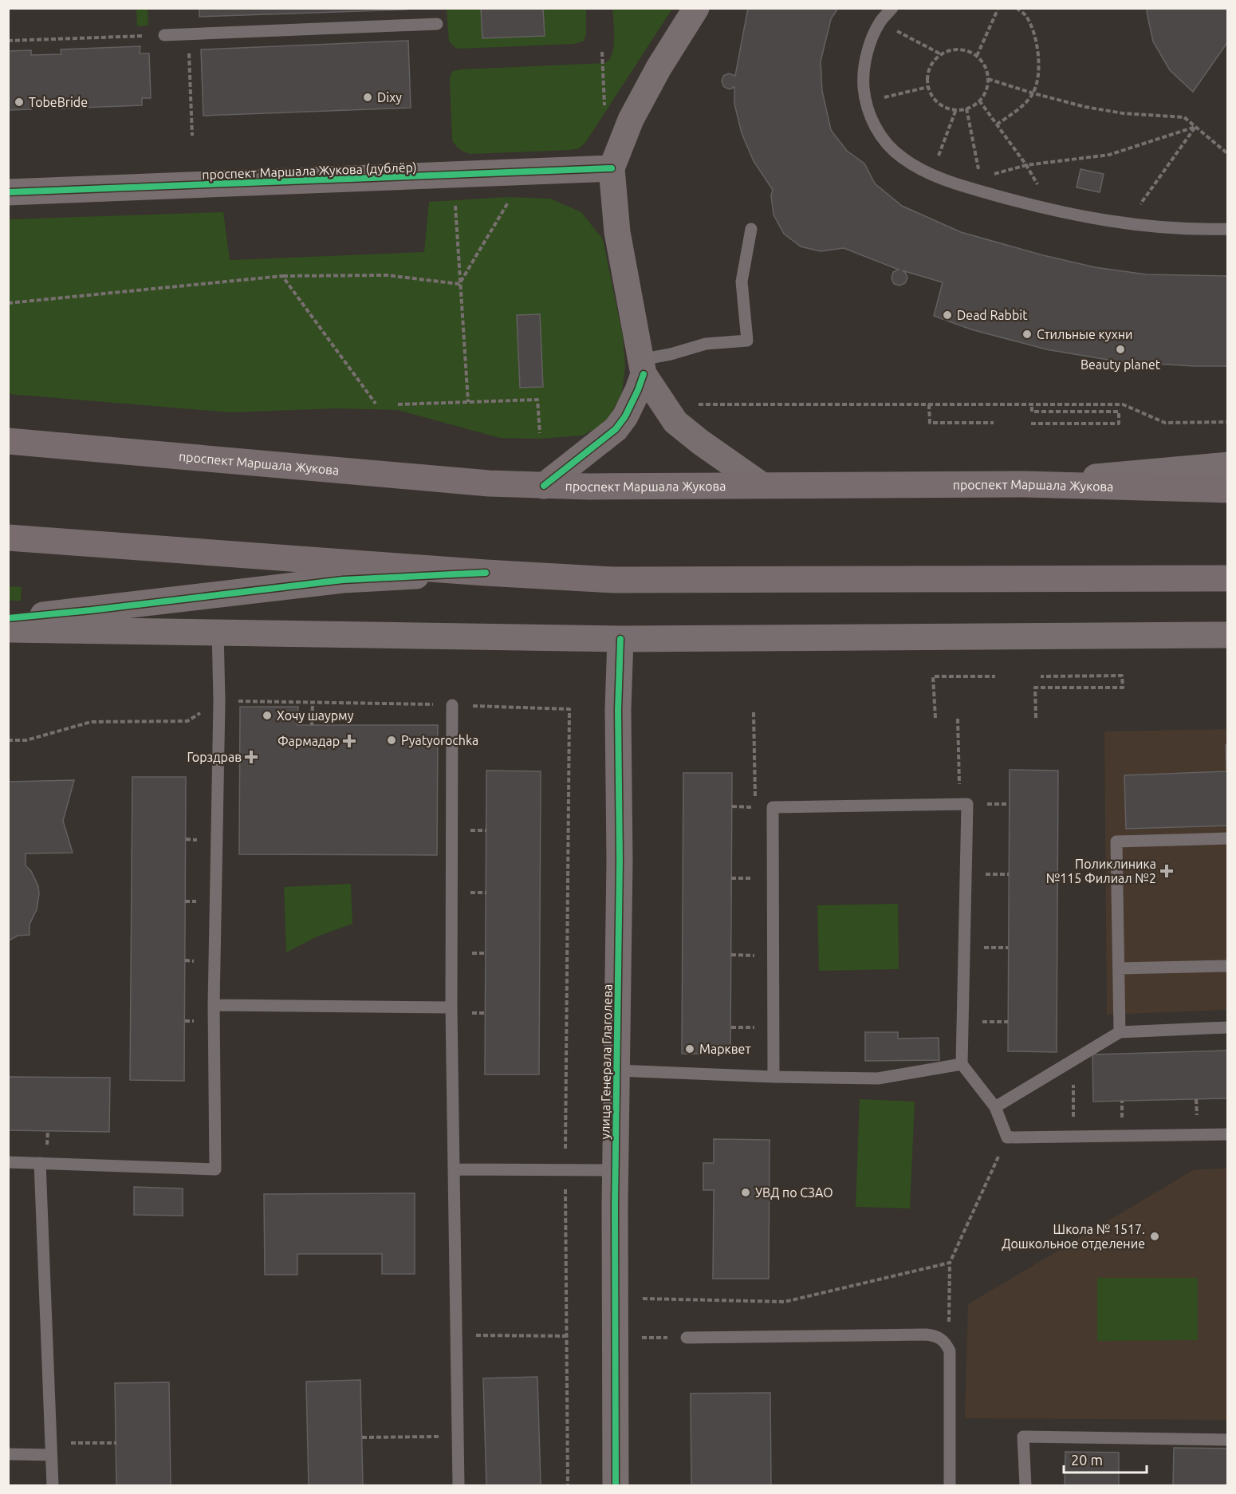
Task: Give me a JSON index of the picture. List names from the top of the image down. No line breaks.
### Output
{"streets":{"main road":["проспект Маршала Жукова"],"street":["проспект Маршала Жукова (дублёр)","улица Генерала Глаголева"]},"places":{"other":["Dixy","TobeBride","Dead Rabbit","Стильные кухни","Beauty planet","Хочу шаурму","Pyatyorochka","Марквет","УВД по СЗАО","Школа № 1517. Дошкольное отделение"],"health":["Фармадар","Горздрав","Поликлиника №115 Филиал №2"]},"scale_bar":"20 m"}
